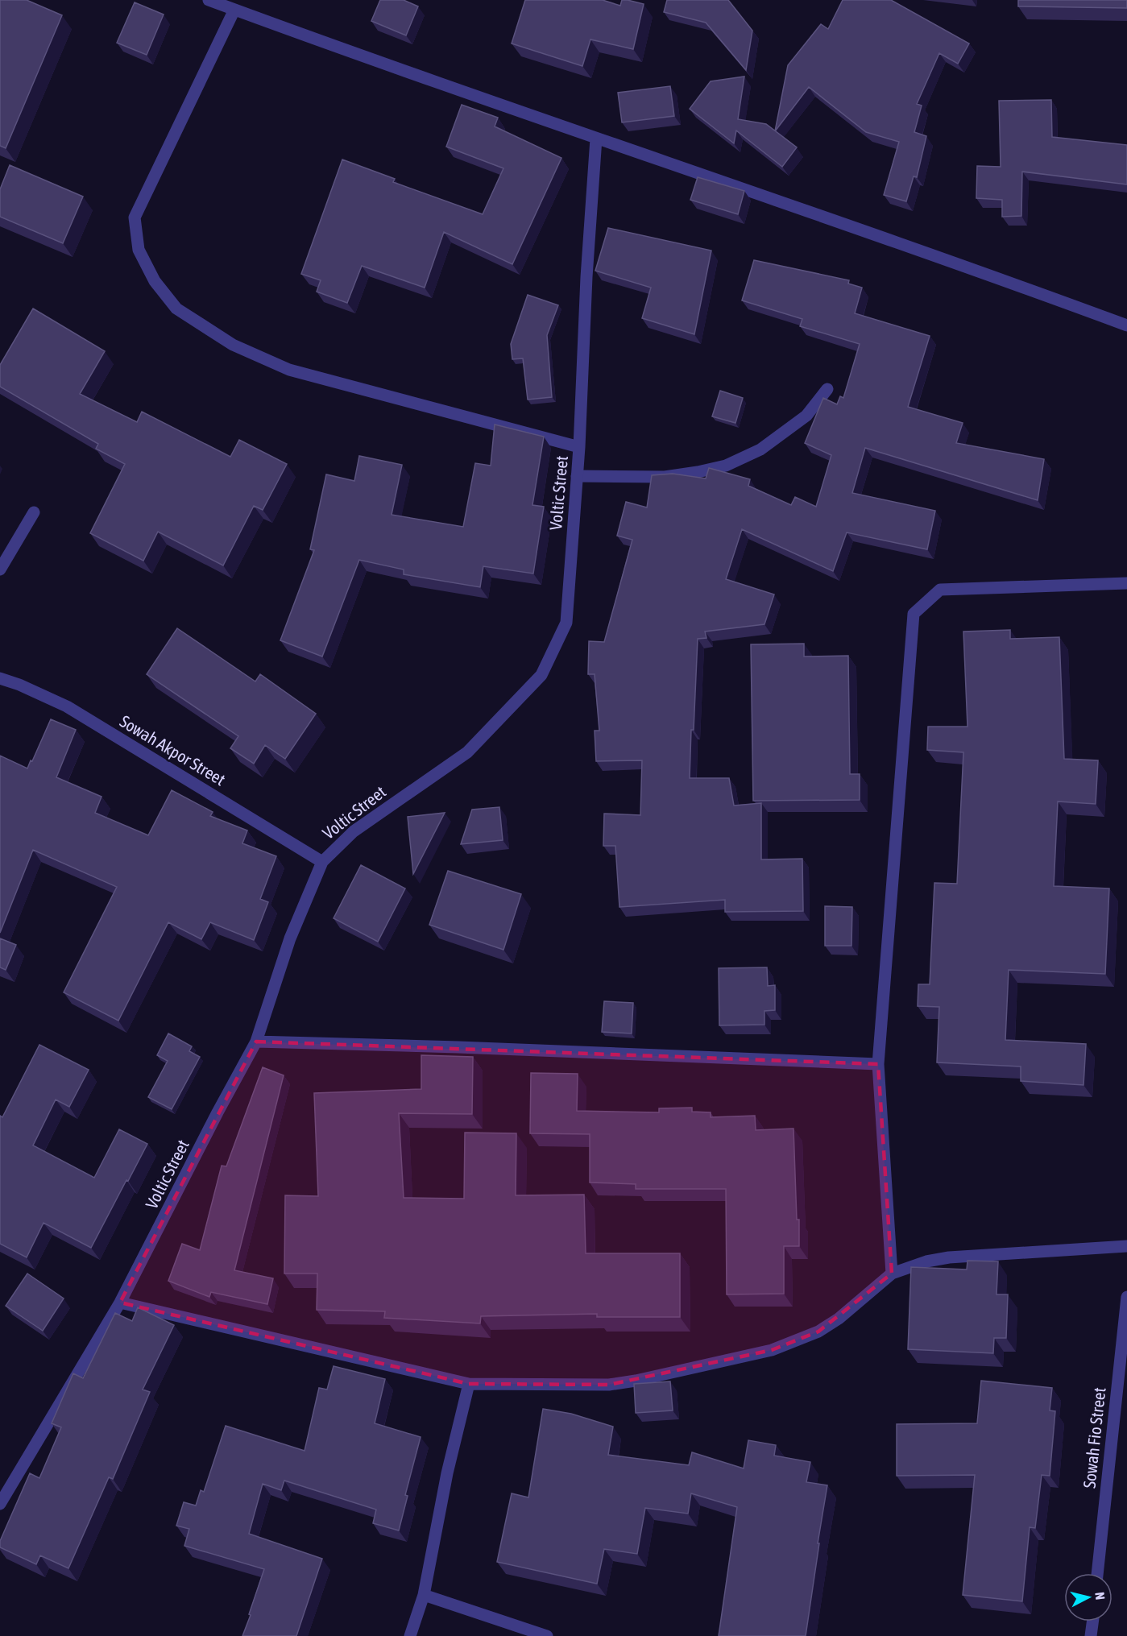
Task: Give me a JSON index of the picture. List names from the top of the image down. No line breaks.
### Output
{"streets":{"street":["Voltic Street","Sowah Akpor Street","Sowah Fio Street"]},"crossings":[["Voltic Street","Sowah Akpor Street"]],"north":"right"}
